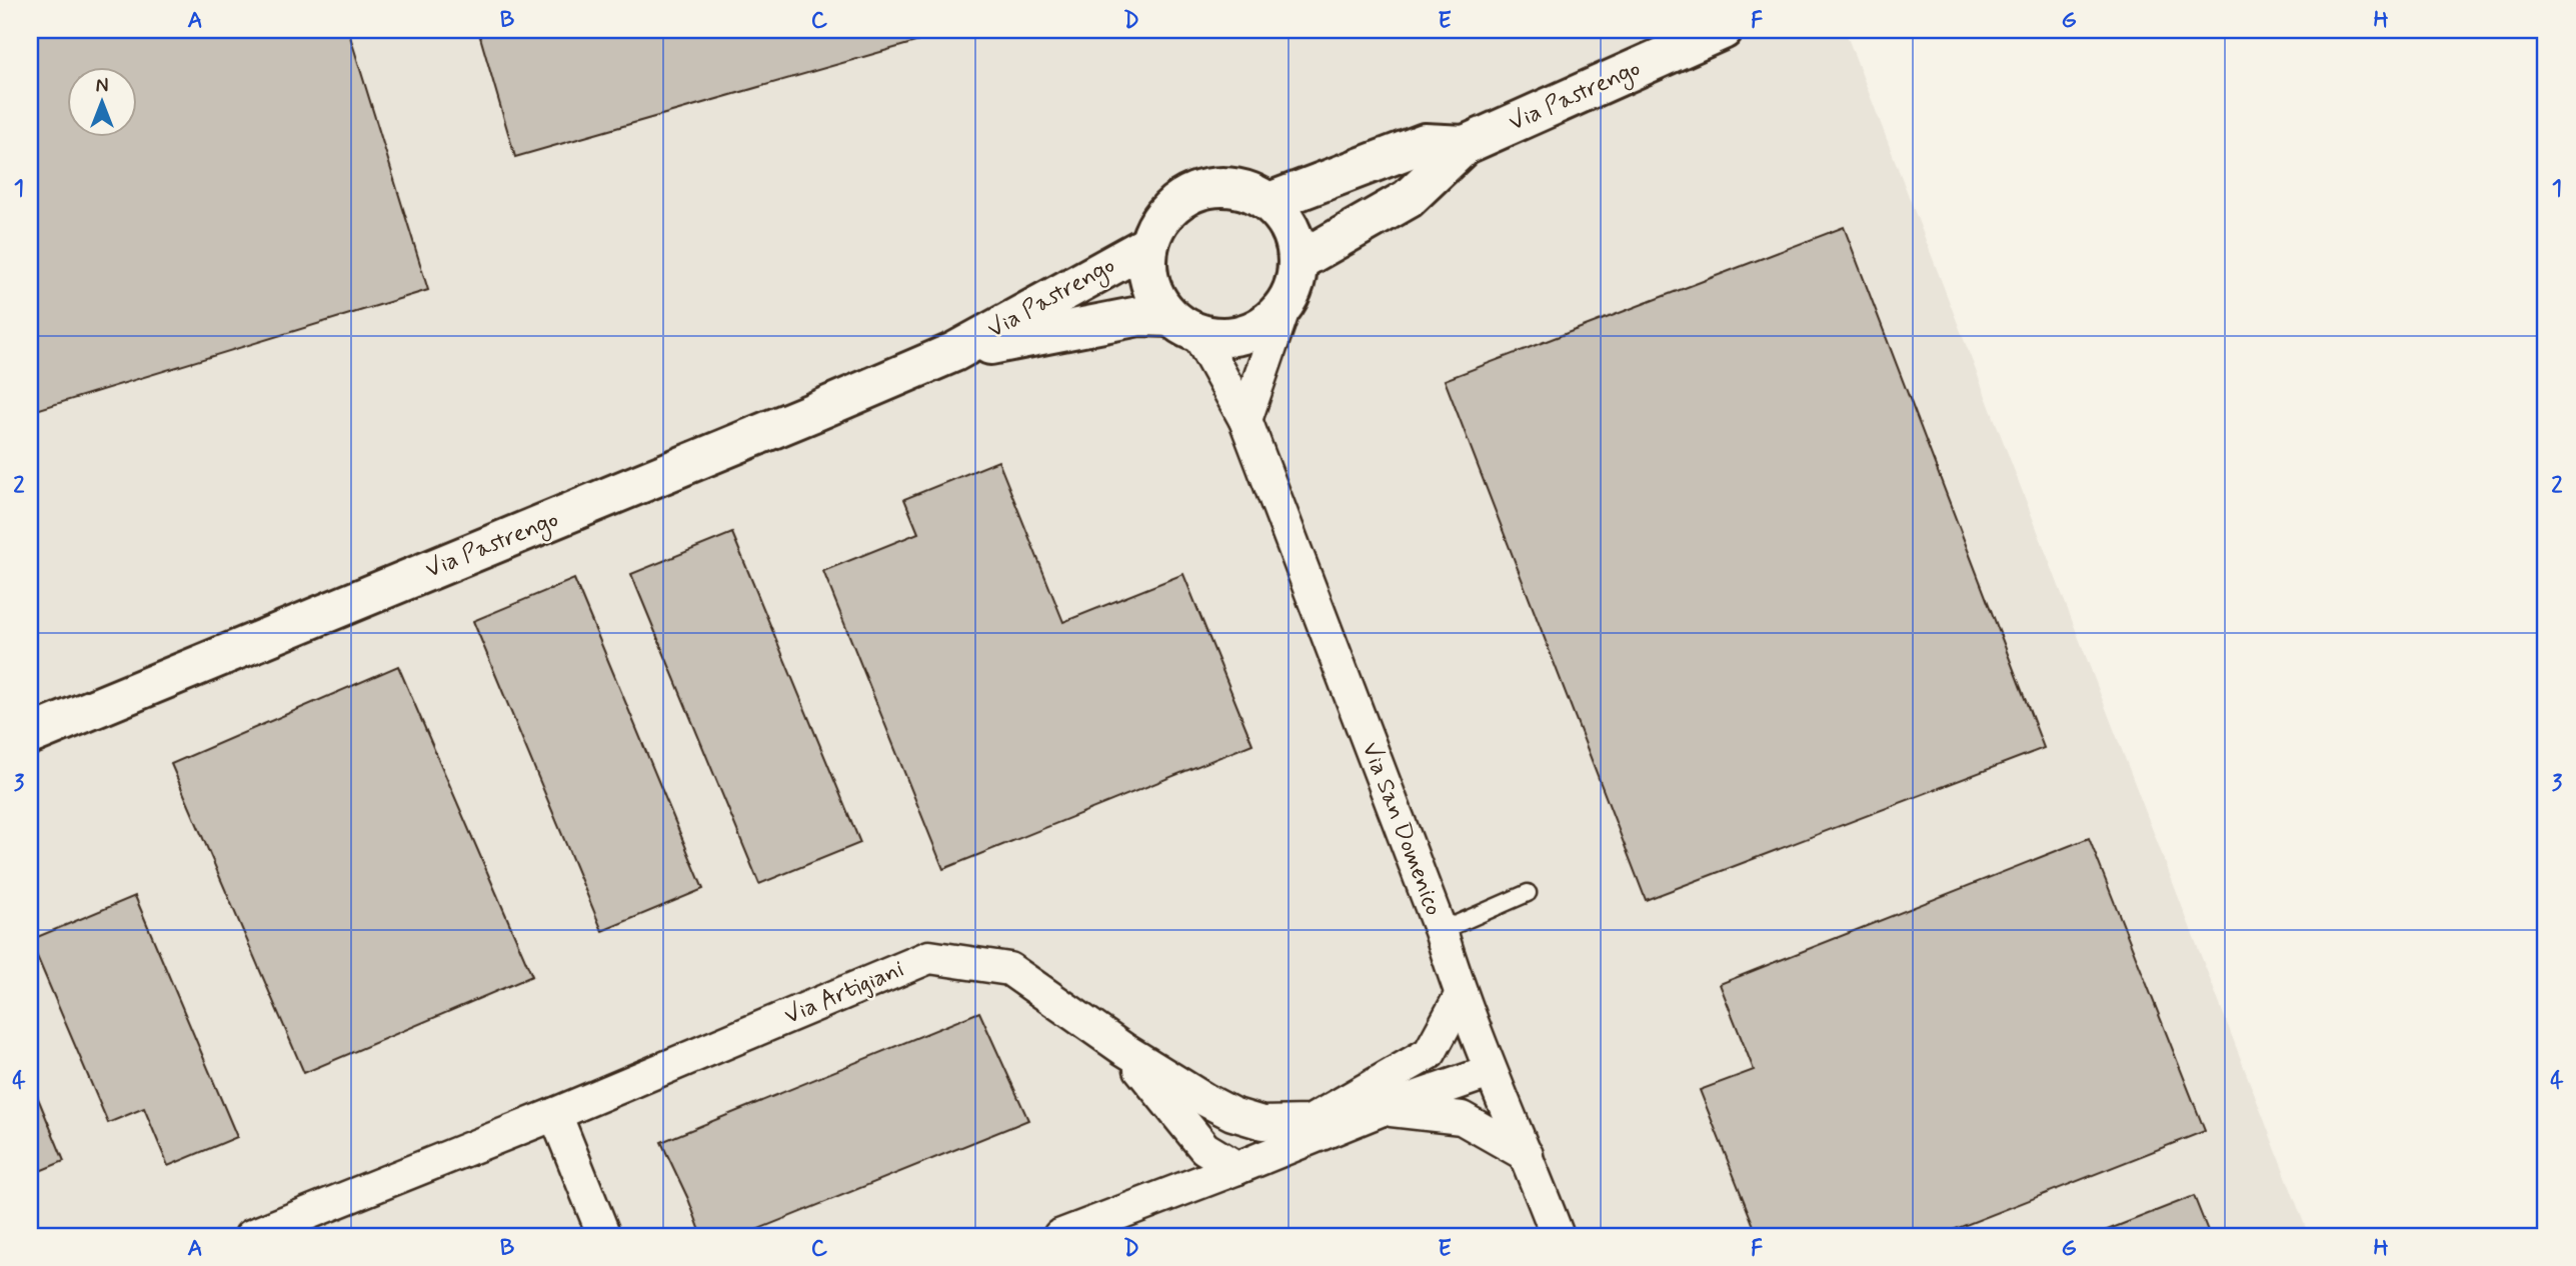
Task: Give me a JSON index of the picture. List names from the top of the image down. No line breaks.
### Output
{"streets":{"main road":["Via Pastrengo"],"street":["Via San Domenico","Via Artigiani"]},"crossings":[["Via Pastrengo","Via San Domenico"],["Via San Domenico","Via Artigiani"]],"north":"top","grid":{"columns":["A","B","C","D","E","F","G","H"],"rows":["1","2","3","4"]}}
